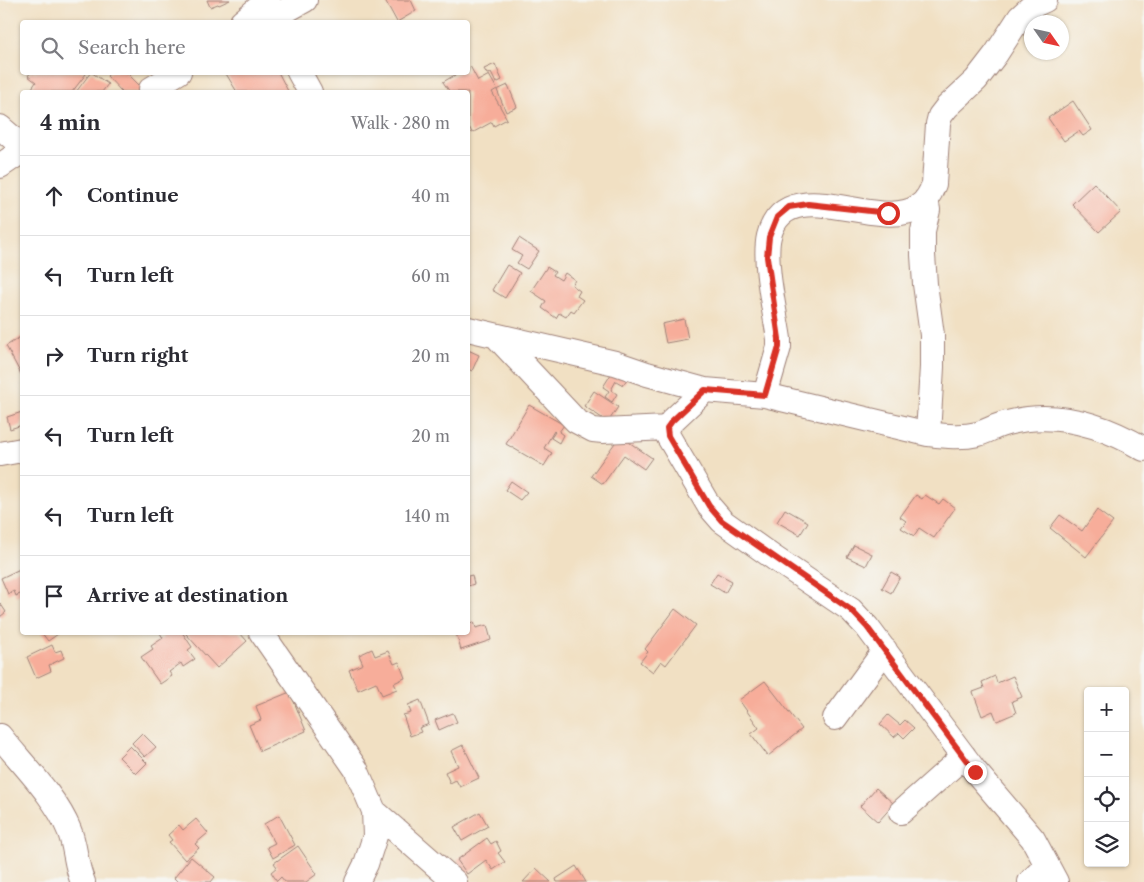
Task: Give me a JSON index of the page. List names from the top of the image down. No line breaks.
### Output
{"north":"bottom right","page":{"search":"Search here","heading":["4 min","Walk · 280 m"],"list":[["Continue","40 m"],["Turn left","60 m"],["Turn right","20 m"],["Turn left","20 m"],["Turn left","140 m"],"Arrive at destination"],"map_buttons":["+","−"]}}
